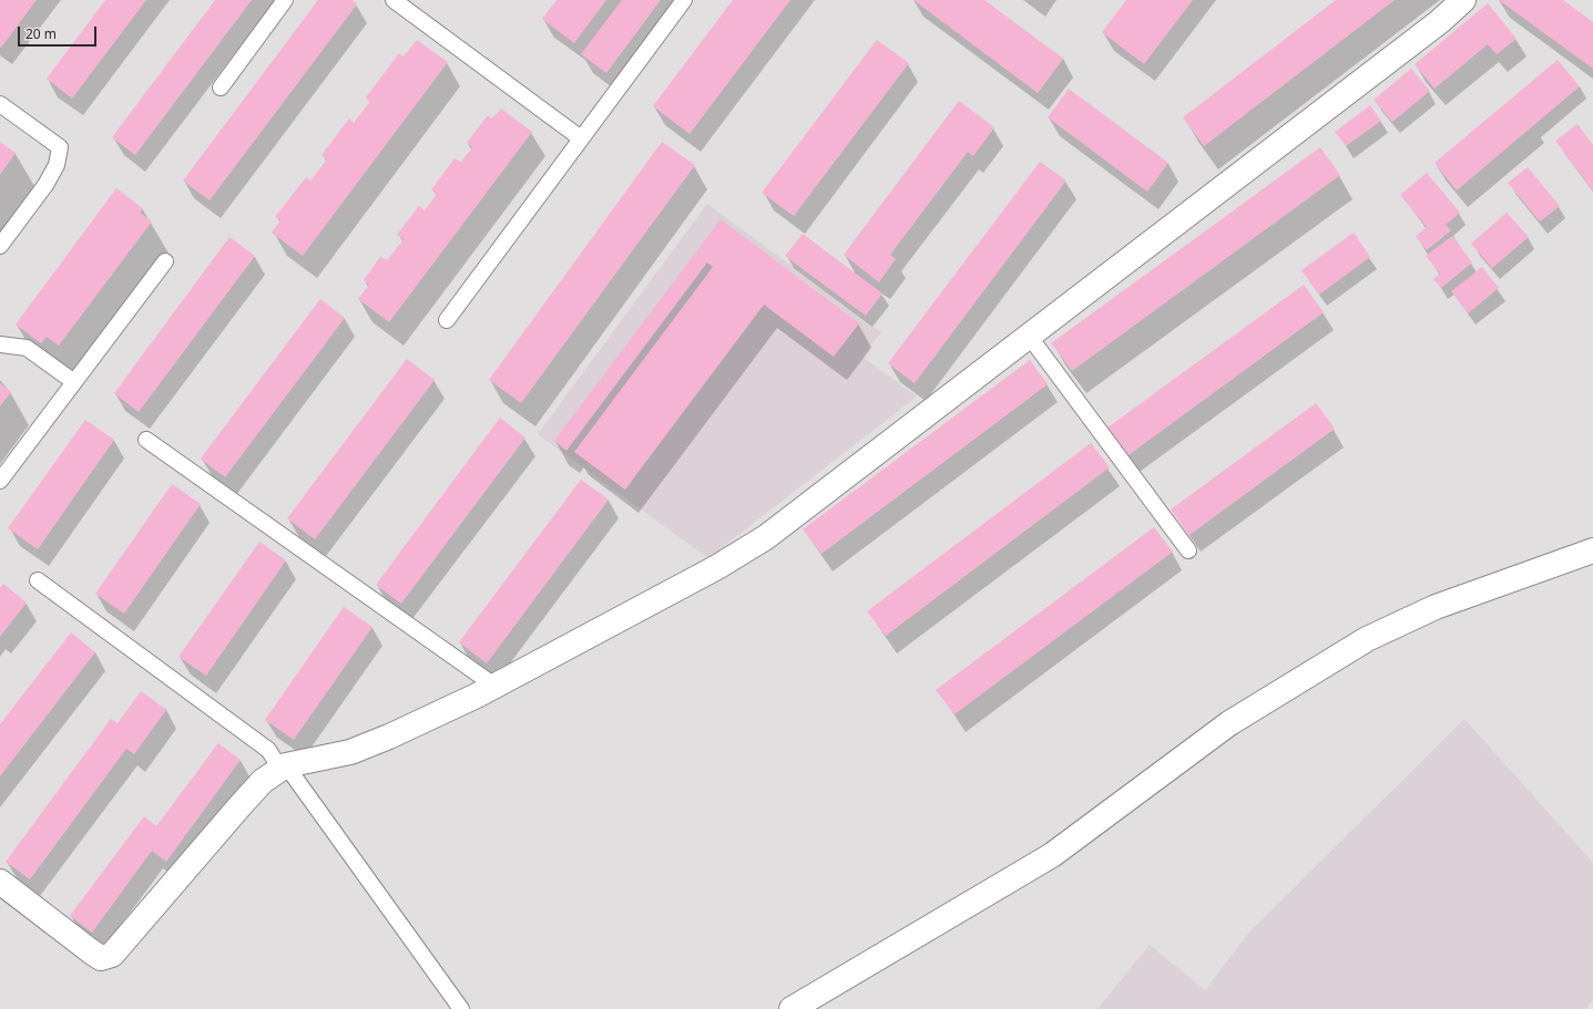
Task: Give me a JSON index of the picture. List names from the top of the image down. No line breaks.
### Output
{"scale_bar":"20 m"}
